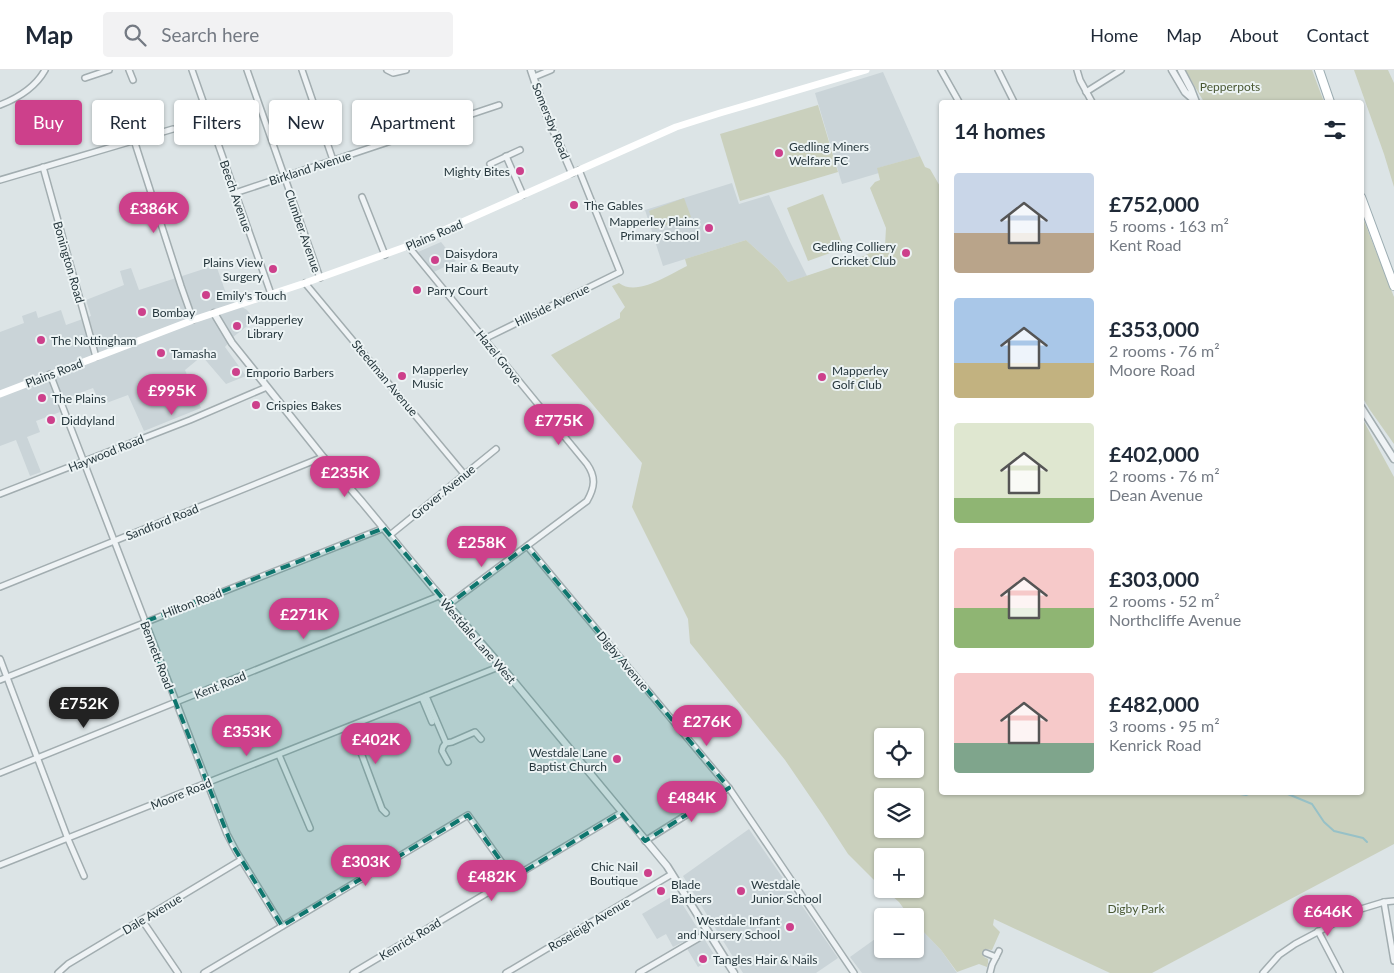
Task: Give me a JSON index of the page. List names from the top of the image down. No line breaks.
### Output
{"streets":{"main road":["Plains Road"],"street":["Somersby Road","Birkland Avenue","Beech Avenue","Clumber Avenue","Bonington Road","Hillside Avenue","Hazel Grove","Steedman Avenue","Haywood Road","Grover Avenue","Sandford Road","Hilton Road","Westdale Lane West","Bennett Road","Digby Avenue","Kent Road","Moore Road","Dale Avenue","Roseleigh Avenue","Kenrick Road"]},"crossings":[["Somersby Road","Plains Road"],["Somersby Road","Hillside Avenue"],["Birkland Avenue","Beech Avenue"],["Birkland Avenue","Clumber Avenue"],["Beech Avenue","Plains Road"],["Clumber Avenue","Plains Road"],["Plains Road","Bonington Road"],["Plains Road","Hillside Avenue"],["Plains Road","Hazel Grove"],["Plains Road","Steedman Avenue"],["Plains Road","Westdale Lane West"],["Plains Road","Bennett Road"],["Hillside Avenue","Hazel Grove"],["Hazel Grove","Westdale Lane West"],["Hazel Grove","Digby Avenue"],["Steedman Avenue","Grover Avenue"],["Haywood Road","Westdale Lane West"],["Haywood Road","Bennett Road"],["Grover Avenue","Westdale Lane West"],["Sandford Road","Westdale Lane West"],["Sandford Road","Bennett Road"],["Hilton Road","Westdale Lane West"],["Hilton Road","Bennett Road"],["Westdale Lane West","Kent Road"],["Westdale Lane West","Moore Road"],["Westdale Lane West","Roseleigh Avenue"],["Westdale Lane West","Kenrick Road"],["Bennett Road","Kent Road"],["Bennett Road","Moore Road"],["Bennett Road","Dale Avenue"]],"parks":["Pepperpots","Digby Park"],"places":["Gedling Miners Welfare FC","Mighty Bites","The Gables","Mapperley Plains Primary School","Gedling Colliery Cricket Club","Daisydora Hair & Beauty","Plains View Surgery","Parry Court","Emily's Touch","Bombay","Mapperley Library","The Nottingham","Tamasha","Emporio Barbers","Mapperley Music","Mapperley Golf Club","The Plains","Crispies Bakes","Diddyland","Westdale Lane Baptist Church","Chic Nail Boutique","Blade Barbers","Westdale Junior School","Westdale Infant and Nursery School","Tangles Hair & Nails"],"page":{"header":"Map","search":"Search here","nav":["Home","Map","About","Contact"],"chip":["Buy","Rent","Filters","New","Apartment"],"heading":"14 homes","list":[{"name":"£752,000","note":"5 rooms · 163 m² · Kent Road"},{"name":"£353,000","note":"2 rooms · 76 m² · Moore Road"},{"name":"£402,000","note":"2 rooms · 76 m² · Dean Avenue"},{"name":"£303,000","note":"2 rooms · 52 m² · Northcliffe Avenue"},{"name":"£482,000","note":"3 rooms · 95 m² · Kenrick Road"}],"price":["£386K","£995K","£775K","£235K","£258K","£271K","£752K","£276K","£353K","£402K","£484K","£303K","£482K","£646K"],"map_buttons":["+","−"]}}
